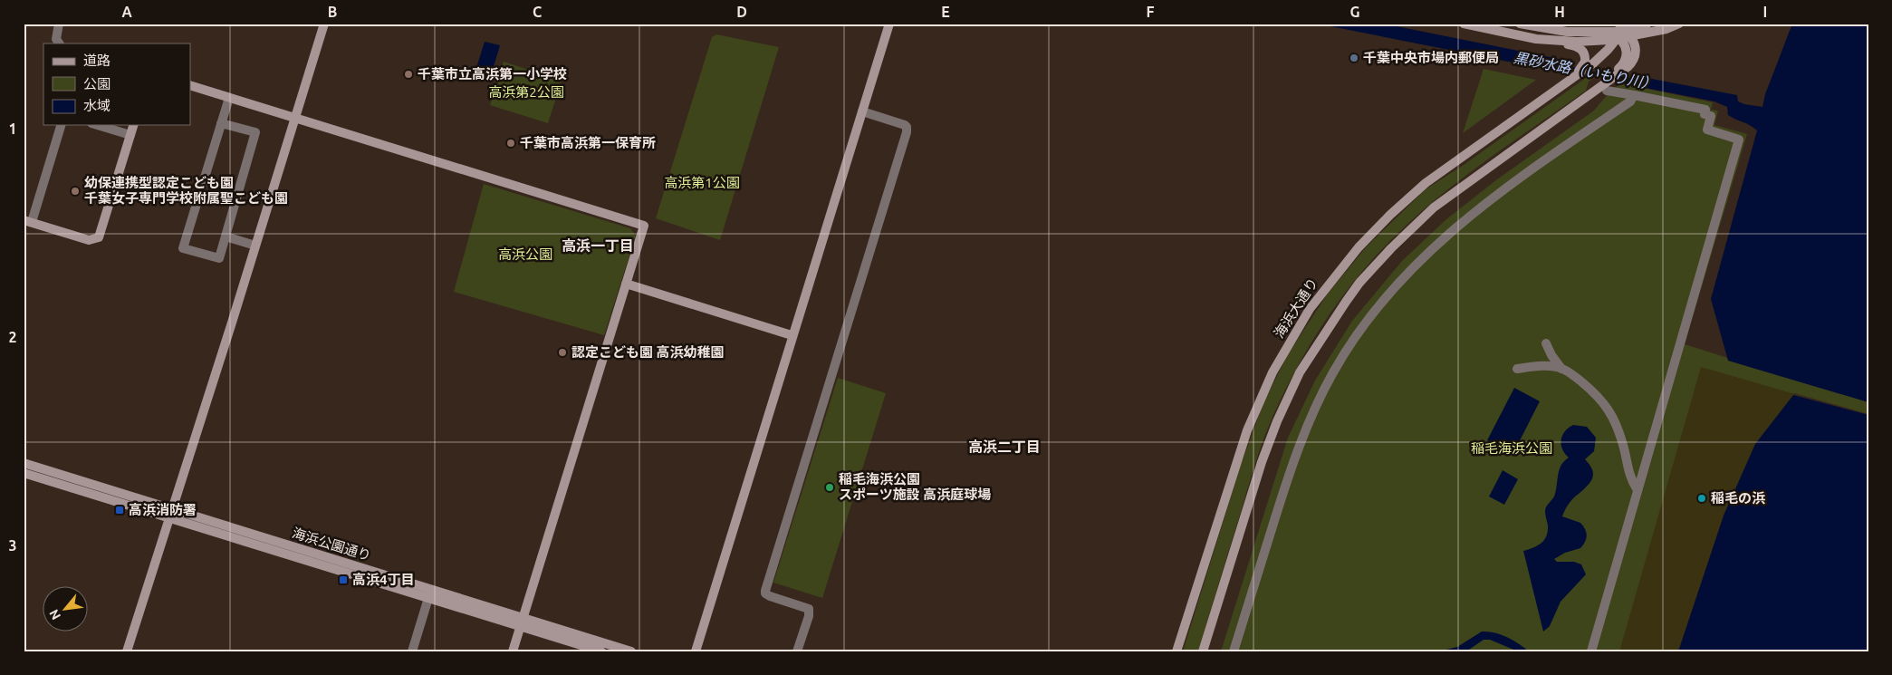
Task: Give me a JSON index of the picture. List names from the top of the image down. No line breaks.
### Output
{"streets":{"street":["海浜大通り","海浜公園通り"]},"districts":["高浜一丁目","高浜二丁目"],"water":["黒砂水路（いもり川）"],"parks":["高浜第2公園","高浜第1公園","高浜公園","稲毛海浜公園"],"places":{"other":["千葉中央市場内郵便局","千葉市立高浜第一小学校","千葉市高浜第一保育所","幼保連携型認定こども園 千葉女子専門学校附属聖こども園","認定こども園 高浜幼稚園","稲毛海浜公園 スポーツ施設 高浜庭球場","稲毛の浜"],"transit":["高浜消防署","高浜4丁目"]},"legend":["道路","公園","水域"],"north":"bottom left","grid":{"columns":["A","B","C","D","E","F","G","H","I"],"rows":["1","2","3"]}}
